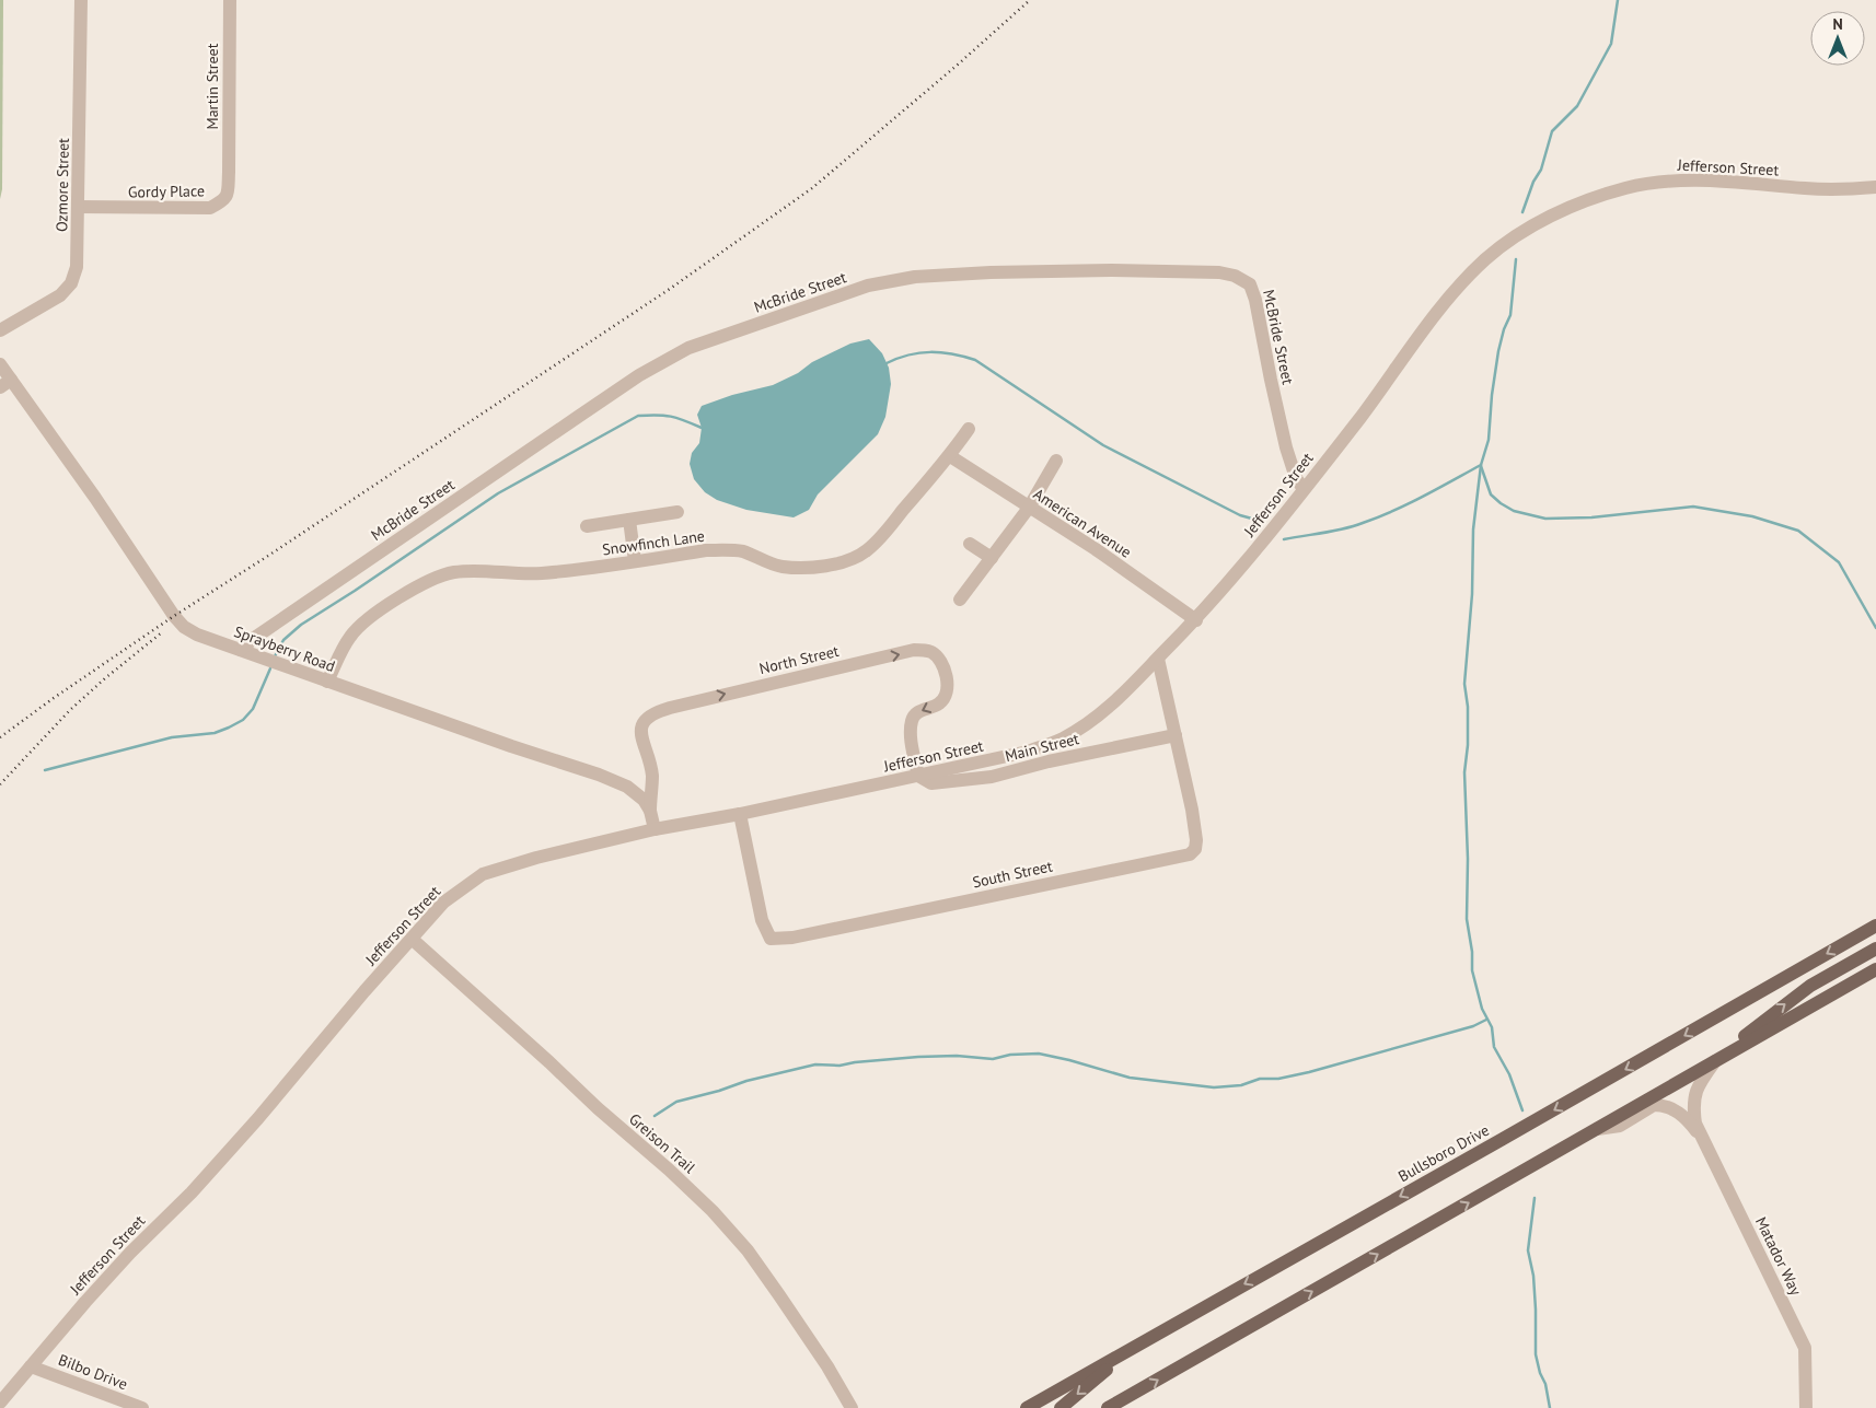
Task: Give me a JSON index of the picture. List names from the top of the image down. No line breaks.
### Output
{"streets":{"main road":["Bullsboro Drive"],"street":["Martin Street","Jefferson Street","Ozmore Street","Gordy Place","McBride Street","American Avenue","Snowfinch Lane","Sprayberry Road","North Street","Main Street","South Street","Greison Trail","Matador Way","Bilbo Drive"]},"crossings":[["Martin Street","Gordy Place"],["Jefferson Street","McBride Street"],["Jefferson Street","American Avenue"],["Jefferson Street","Sprayberry Road"],["Jefferson Street","North Street"],["Jefferson Street","Main Street"],["Jefferson Street","South Street"],["Jefferson Street","Greison Trail"],["Jefferson Street","Bilbo Drive"],["Ozmore Street","Gordy Place"],["McBride Street","Sprayberry Road"],["American Avenue","Snowfinch Lane"],["Snowfinch Lane","Sprayberry Road"],["Sprayberry Road","North Street"],["North Street","Main Street"],["Main Street","South Street"]],"north":"top"}
